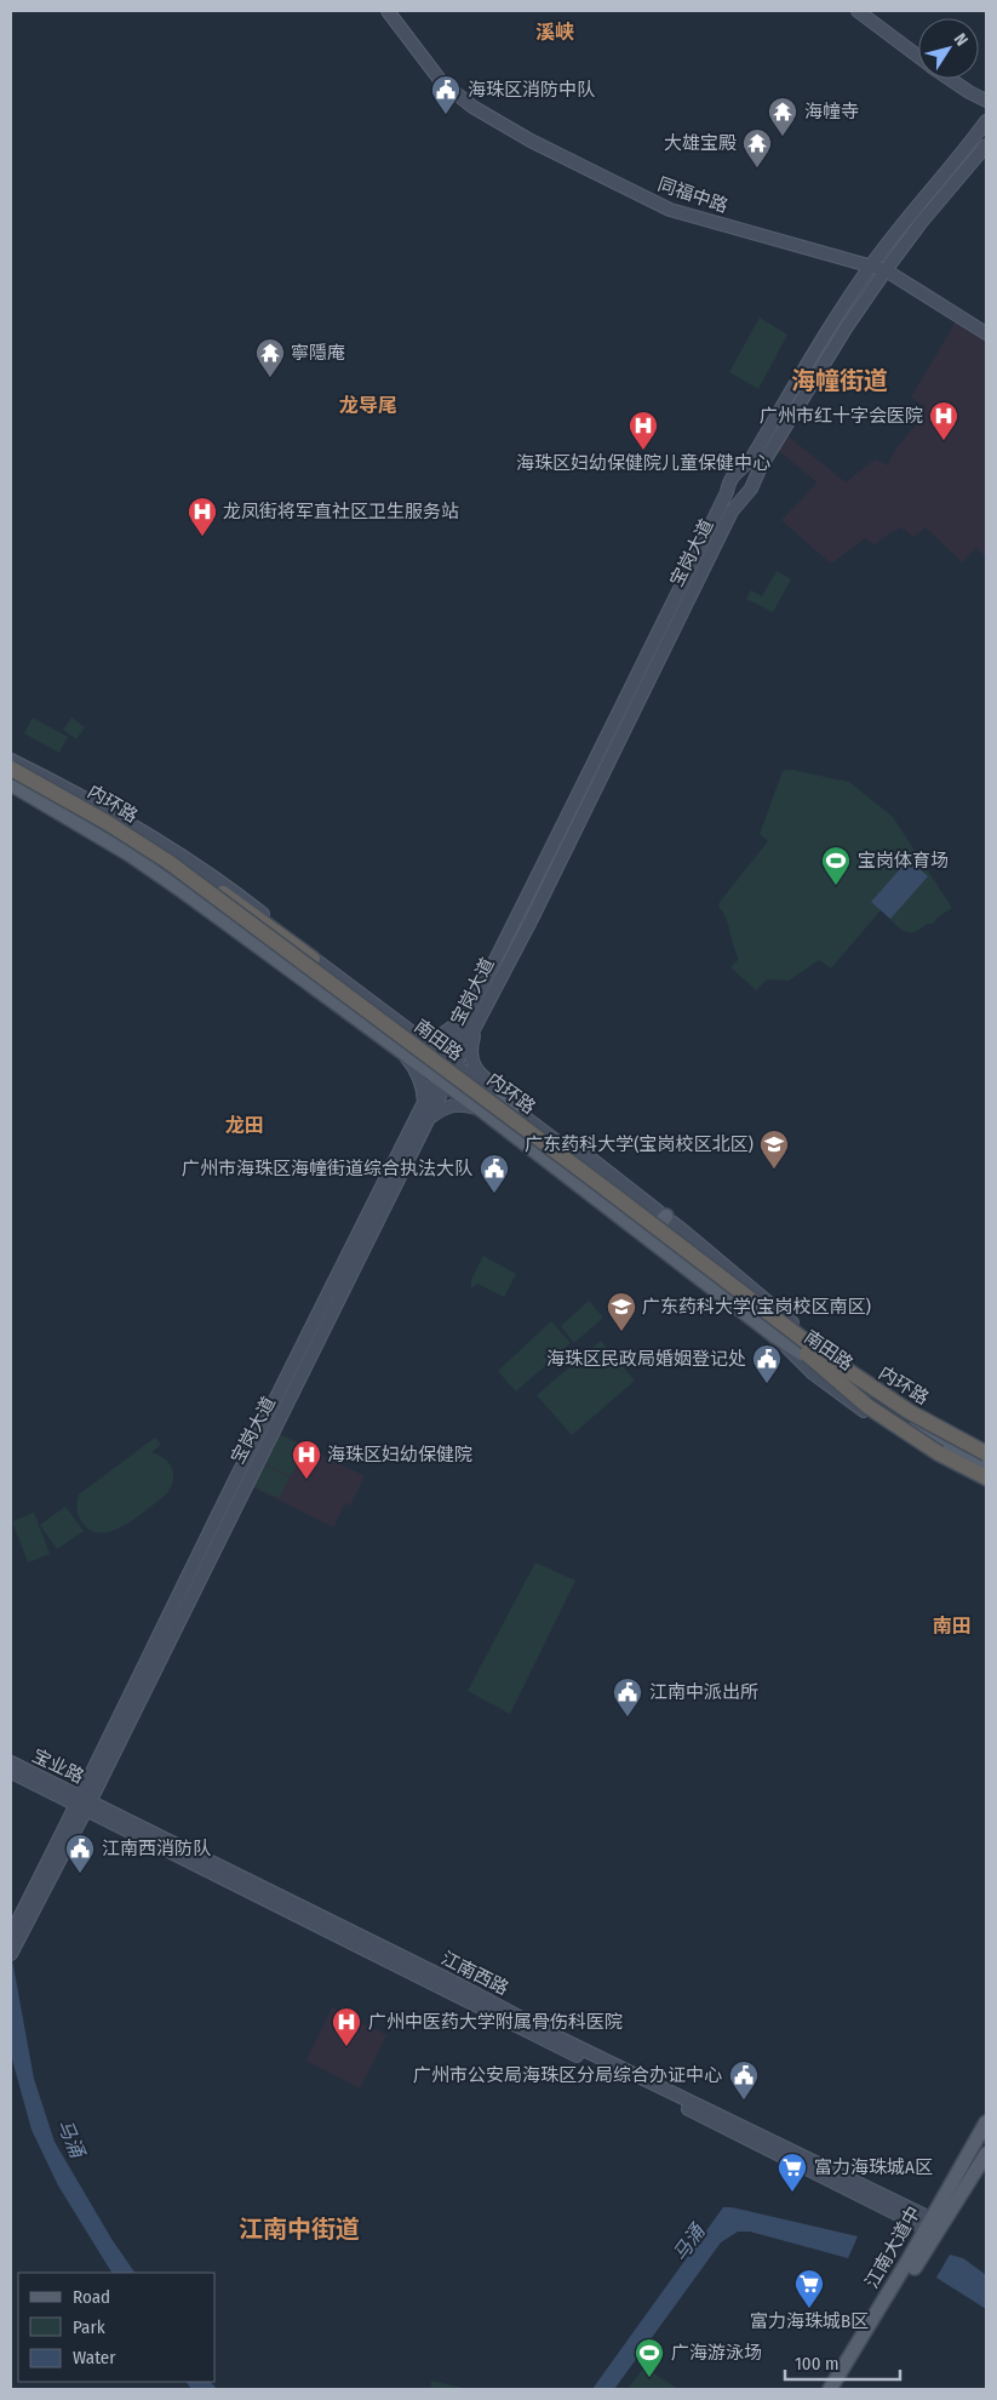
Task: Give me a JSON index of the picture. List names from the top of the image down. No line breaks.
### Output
{"streets":{"highway":["内环路"],"main road":["同福中路","宝岗大道","南田路","宝业路","江南西路","江南大道中"]},"crossings":[["同福中路","宝岗大道"],["宝岗大道","南田路"],["宝岗大道","宝业路"],["宝岗大道","江南西路"],["内环路","南田路"],["宝业路","江南西路"],["江南西路","江南大道中"]],"districts":["溪峡","海幢街道","龙导尾","龙田","南田","江南中街道"],"water":["马涌"],"places":{"public building":["海珠区消防中队","广州市海珠区海幢街道综合执法大队","海珠区民政局婚姻登记处","江南中派出所","江南西消防队","广州市公安局海珠区分局综合办证中心"],"temple":["海幢寺","大雄宝殿","寧隱庵"],"hospital":["广州市红十字会医院","海珠区妇幼保健院儿童保健中心","龙凤街将军直社区卫生服务站","海珠区妇幼保健院","广州中医药大学附属骨伤科医院"],"sports":["宝岗体育场","广海游泳场"],"school or university":["广东药科大学(宝岗校区北区)","广东药科大学(宝岗校区南区)"],"supermarket":["富力海珠城A区","富力海珠城B区"]},"legend":["Road","Park","Water"],"scale_bar":"100 m","north":"top right"}
